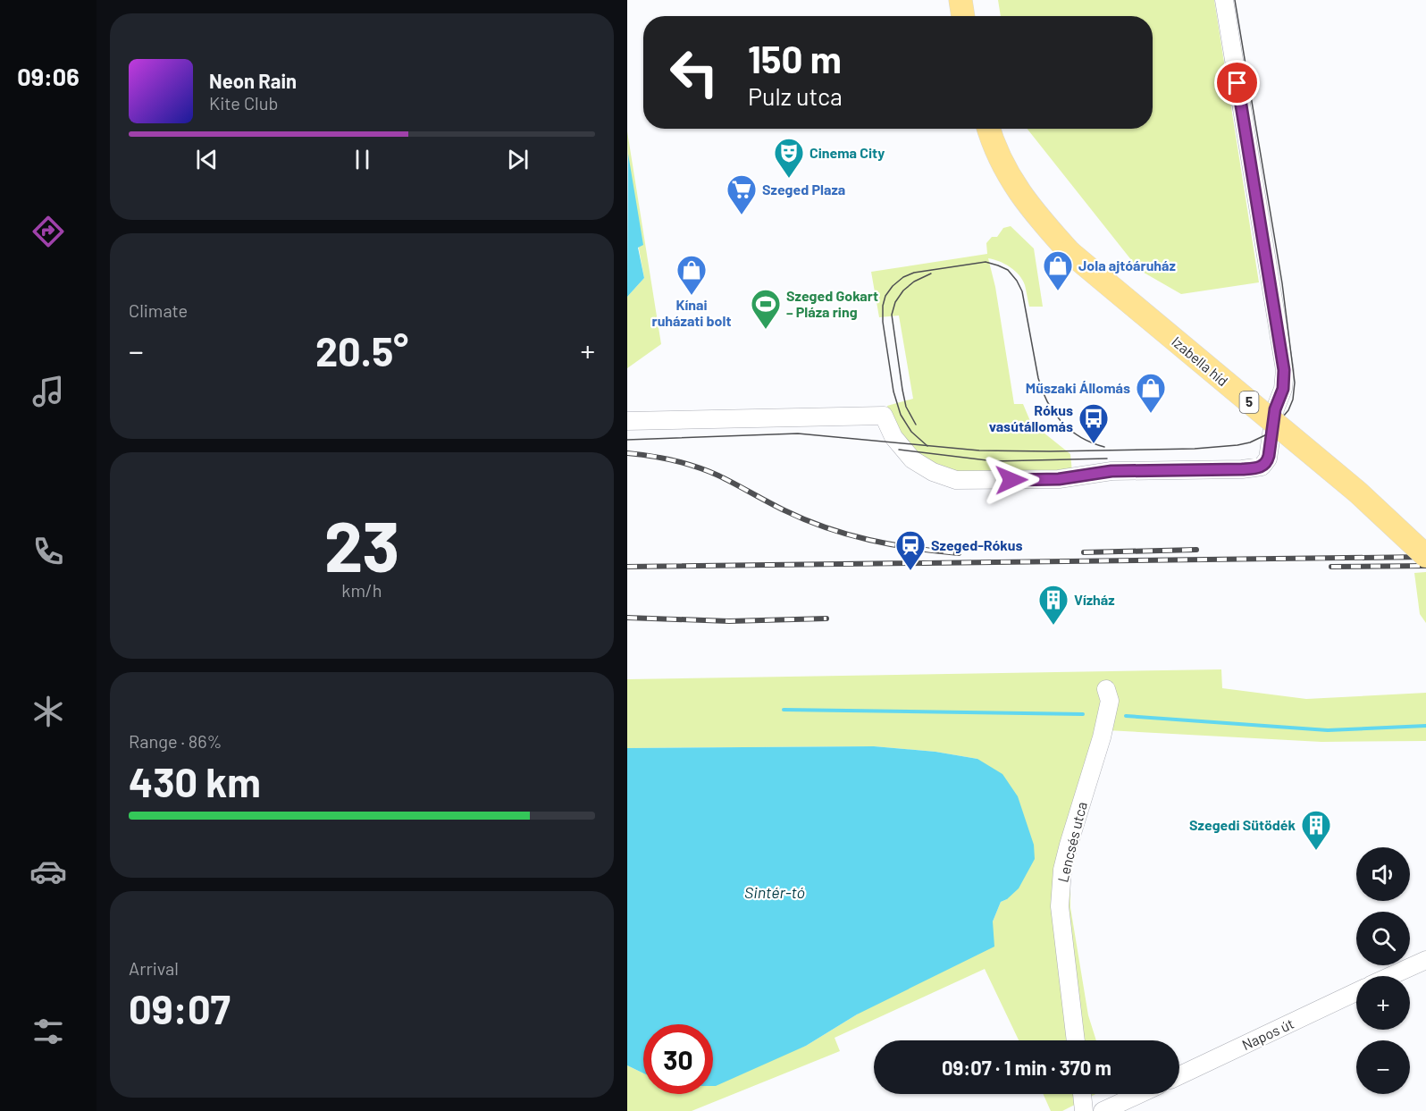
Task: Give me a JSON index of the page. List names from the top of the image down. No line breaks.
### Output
{"streets":{"main road":["Izabella híd","5"],"street":["Lencsés utca","Napos út"]},"water":["Sintér-tó"],"places":{"theatre":["Cinema City"],"supermarket":["Szeged Plaza"],"shop":["Jola ajtóáruház","Kínai ruházati bolt","Műszaki Állomás"],"sports":["Szeged Gokart – Pláza ring"],"bus stop":["Rókus vasútállomás"],"station":["Szeged-Rókus"],"building":["Vízház","Szegedi Sütödék"]},"page":{"tabs":"09:06","turn":["150 m","Pulz utca"],"song":["Neon Rain","Kite Club"],"tile":["Climate",["23","km/h"],["Range · 86%","430 km"],["Arrival","09:07"]],"heat":["−","20.5°","+"],"map_buttons":["+","−"],"limit":"30","trip":"09:07 · 1 min · 370 m"}}
